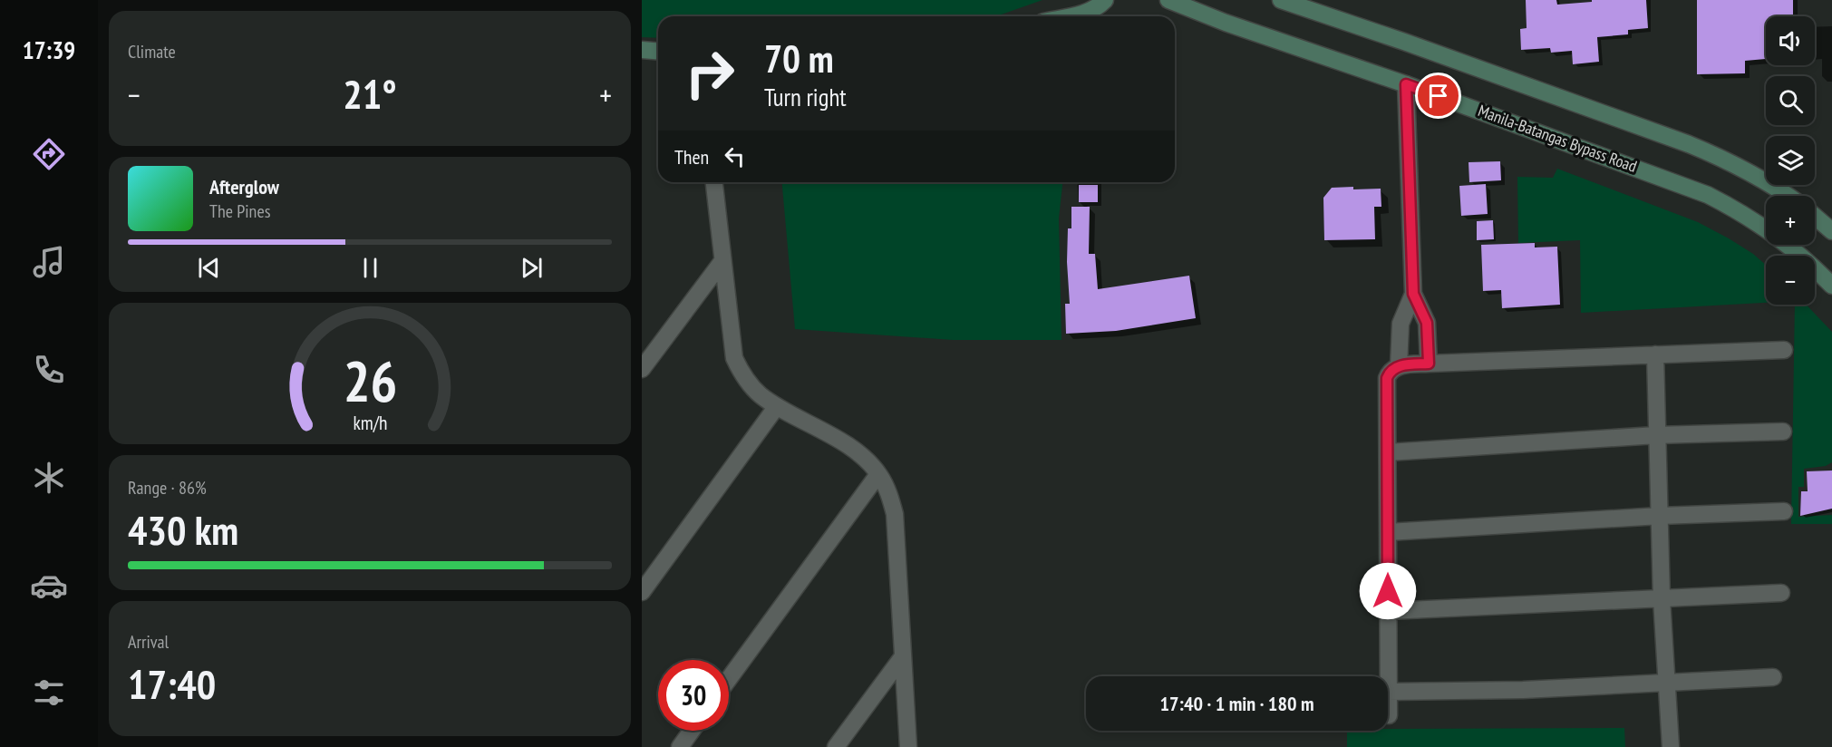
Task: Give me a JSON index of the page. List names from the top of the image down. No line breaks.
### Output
{"streets":{"main road":["Manila-Batangas Bypass Road"]},"page":{"tabs":"17:39","tile":["Climate",["Range · 86%","430 km"],["Arrival","17:40"]],"map_buttons":["+","−"],"turn":["70 m","Turn right"],"heat":["−","21°","+"],"then":"Then","song":["Afterglow","The Pines"],"limit":"30","trip":"17:40 · 1 min · 180 m","gauge":["26","km/h"]}}
